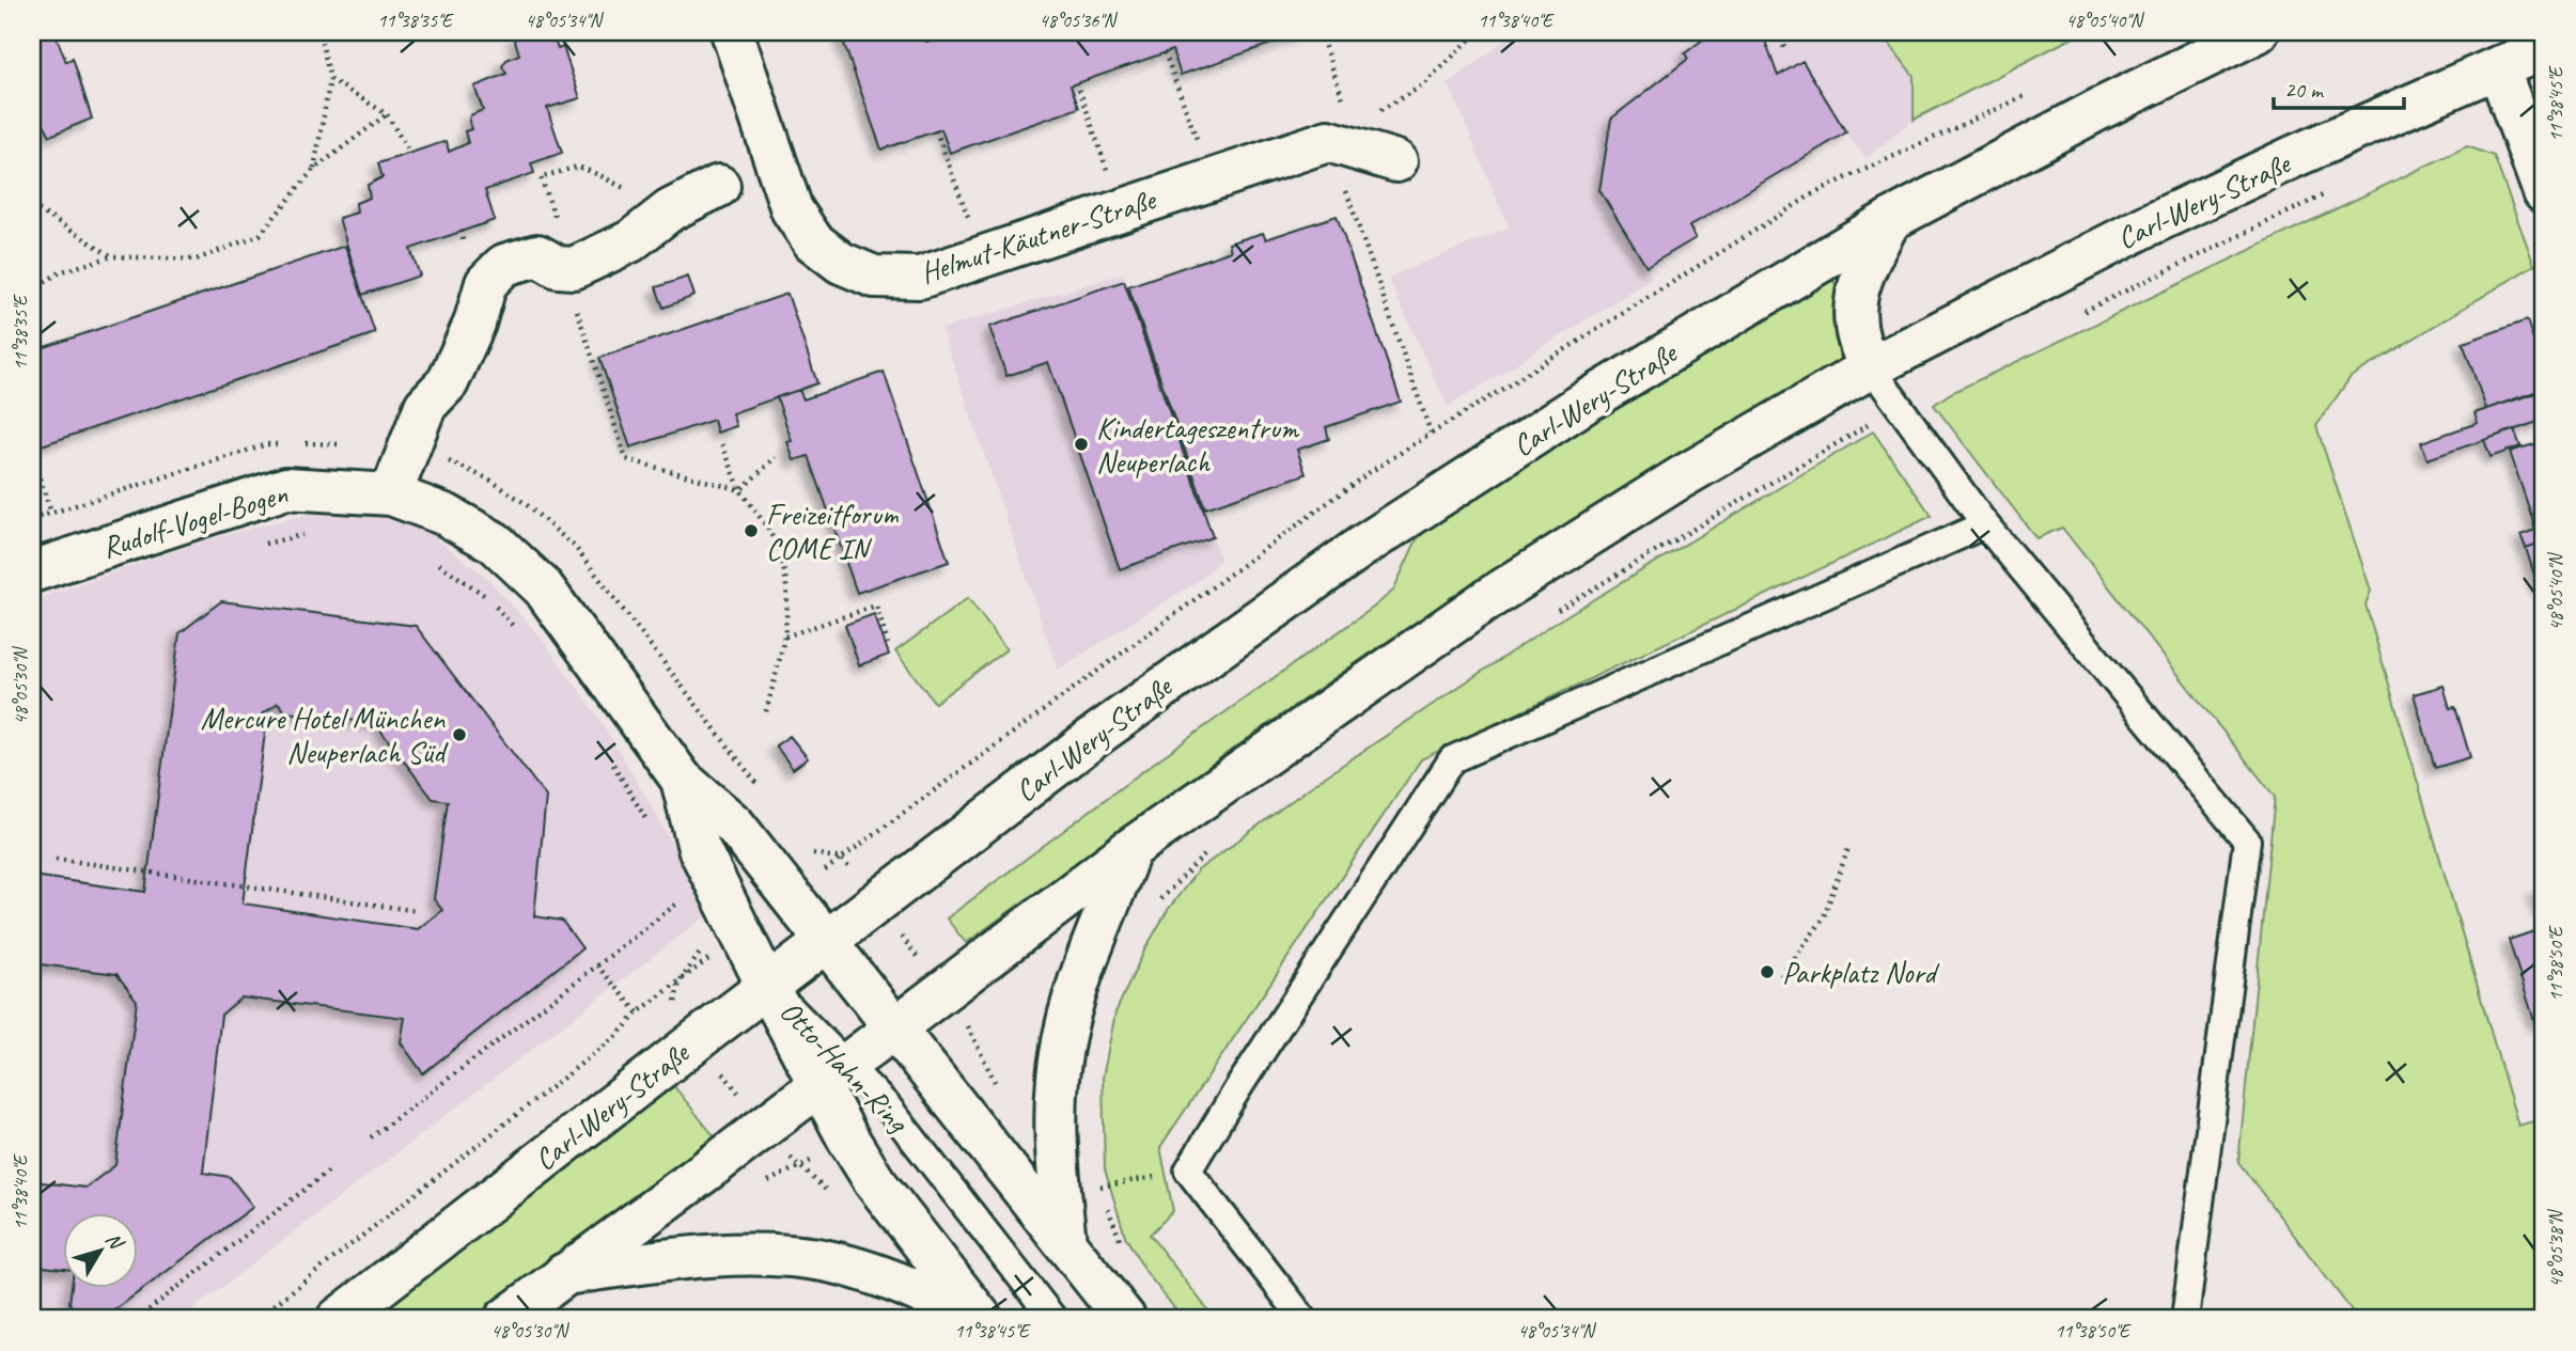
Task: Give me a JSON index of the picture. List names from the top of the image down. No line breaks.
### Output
{"streets":{"main road":["Carl-Wery-Straße","Helmut-Käutner-Straße","Rudolf-Vogel-Bogen","Otto-Hahn-Ring"]},"crossings":[["Carl-Wery-Straße","Rudolf-Vogel-Bogen"],["Carl-Wery-Straße","Otto-Hahn-Ring"],["Rudolf-Vogel-Bogen","Otto-Hahn-Ring"]],"places":["Kindertageszentrum Neuperlach","Freizeitforum COME IN","Mercure Hotel München Neuperlach Süd","Parkplatz Nord"],"scale_bar":"20 m","north":"top right","coordinates":["11°38'35\"E","48°05'34\"N","48°05'36\"N","11°38'40\"E","48°05'40\"N","11°38'45\"E","48°05'30\"N","11°38'50\"E","48°05'38\"N"]}
